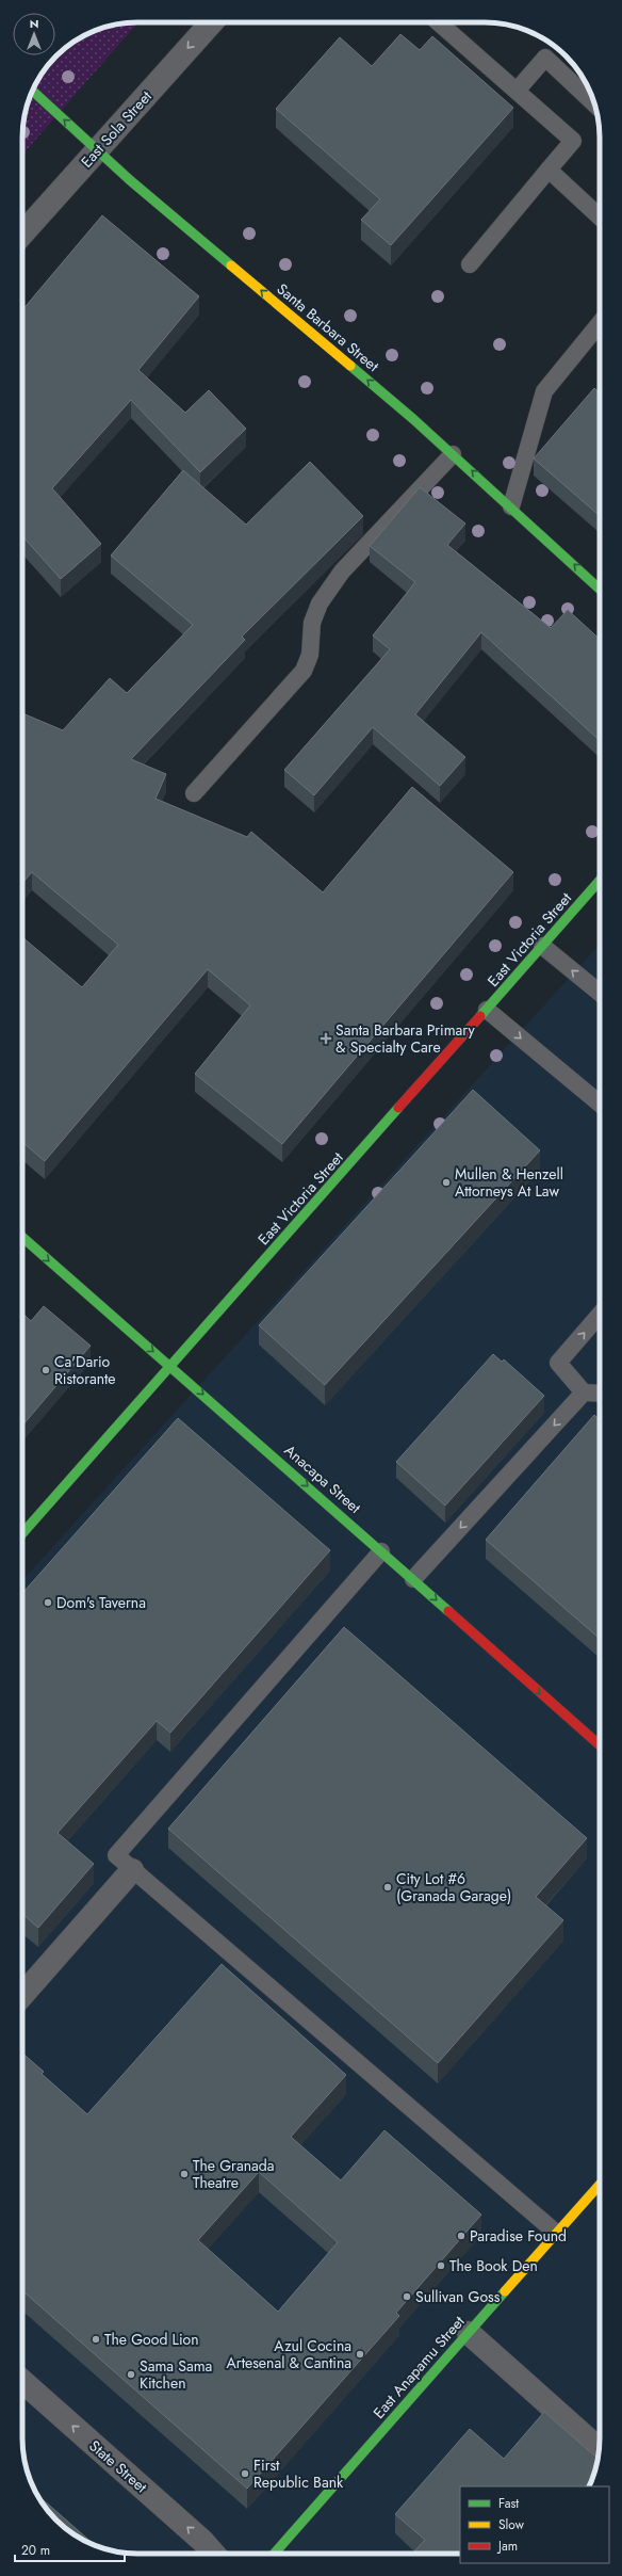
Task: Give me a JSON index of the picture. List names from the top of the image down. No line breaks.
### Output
{"streets":{"street":["East Sola Street","Santa Barbara Street","East Victoria Street","Anacapa Street","East Anapamu Street","State Street"]},"crossings":[["East Sola Street","Santa Barbara Street"],["East Victoria Street","Anacapa Street"]],"one_way":["East Sola Street","Santa Barbara Street","Anacapa Street","State Street"],"places":{"health":["Santa Barbara Primary & Specialty Care"],"other":["Mullen & Henzell Attorneys At Law","Ca'Dario Ristorante","Dom's Taverna","City Lot #6 (Granada Garage)","The Granada Theatre","Paradise Found","The Book Den","Sullivan Goss","The Good Lion","Azul Cocina Artesenal & Cantina","Sama Sama Kitchen","First Republic Bank"]},"legend":["Fast","Slow","Jam"],"scale_bar":"20 m","north":"top"}
